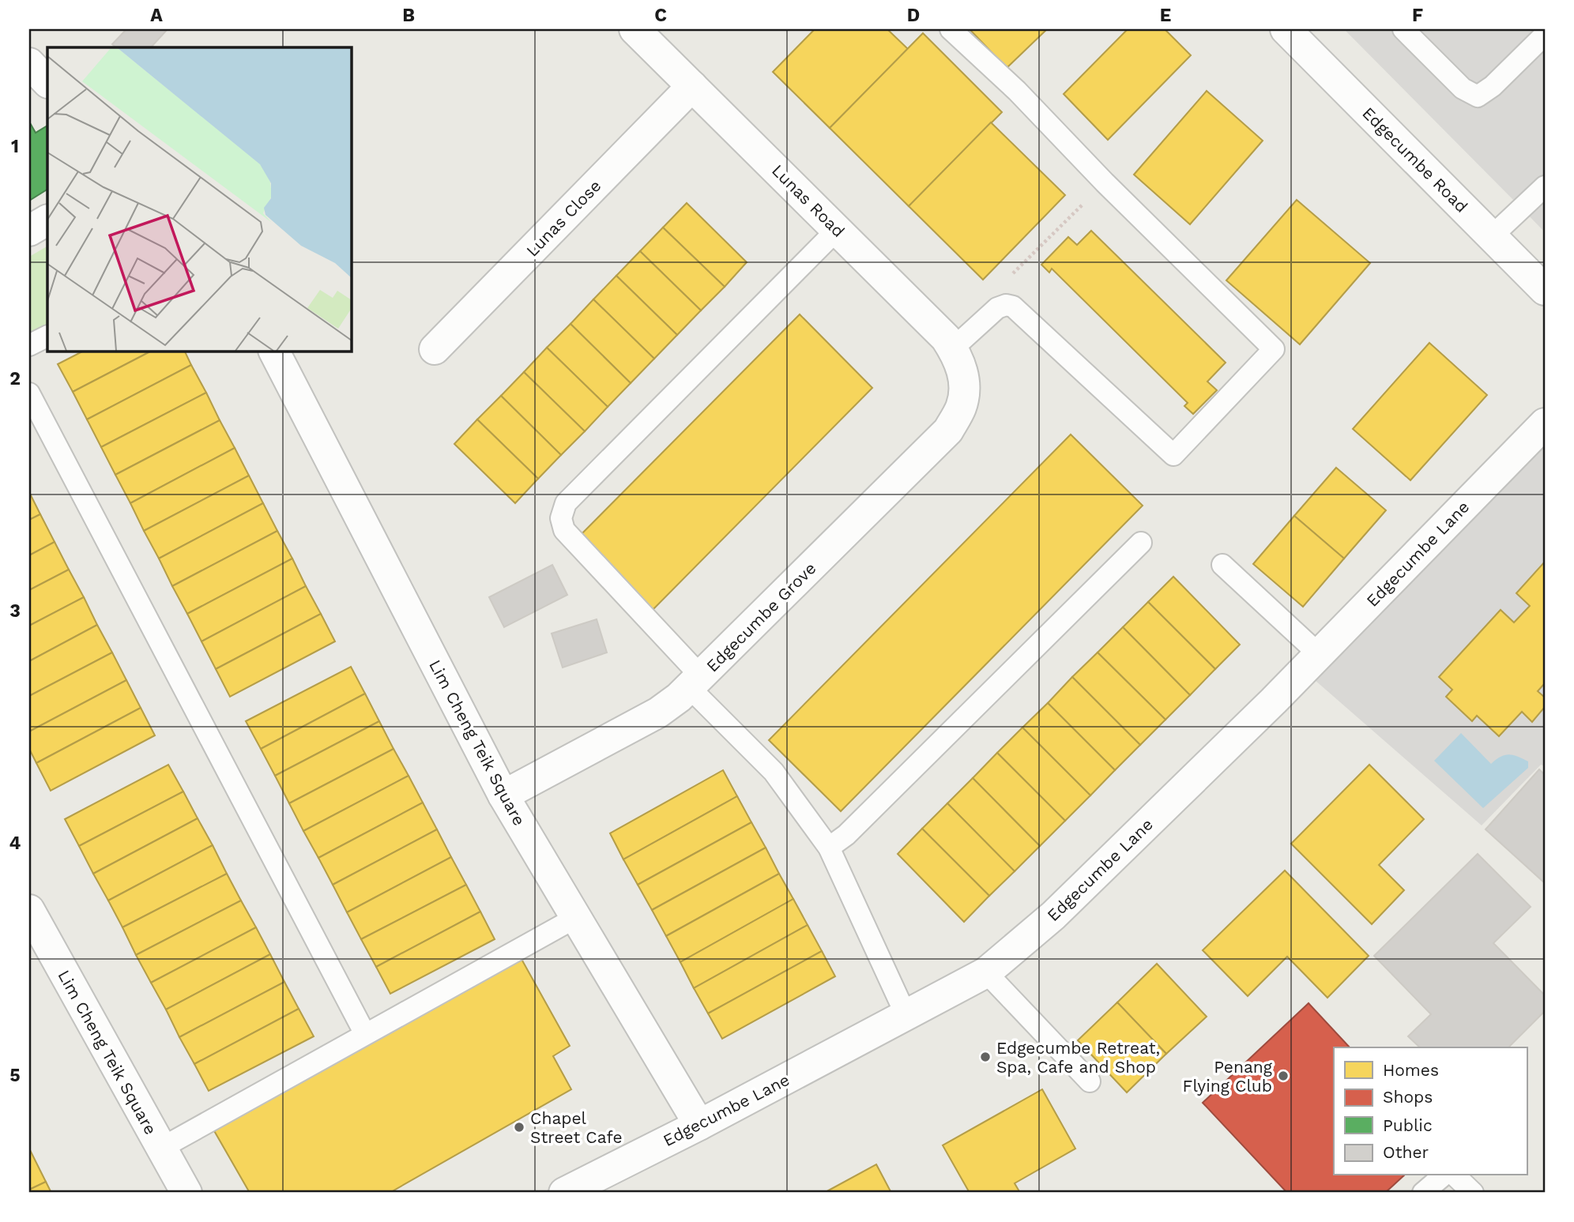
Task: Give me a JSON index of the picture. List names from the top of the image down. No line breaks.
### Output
{"streets":{"street":["Edgecumbe Road","Lunas Road","Lunas Close","Edgecumbe Lane","Edgecumbe Grove","Lim Cheng Teik Square"]},"crossings":[["Lunas Road","Lunas Close"],["Lunas Road","Edgecumbe Grove"],["Edgecumbe Lane","Lim Cheng Teik Square"],["Edgecumbe Grove","Lim Cheng Teik Square"]],"places":["Edgecumbe Retreat, Spa, Cafe and Shop","Penang Flying Club","Chapel Street Cafe"],"legend":["Homes","Shops","Public","Other"],"grid":{"columns":["A","B","C","D","E","F"],"rows":["1","2","3","4","5"]}}
